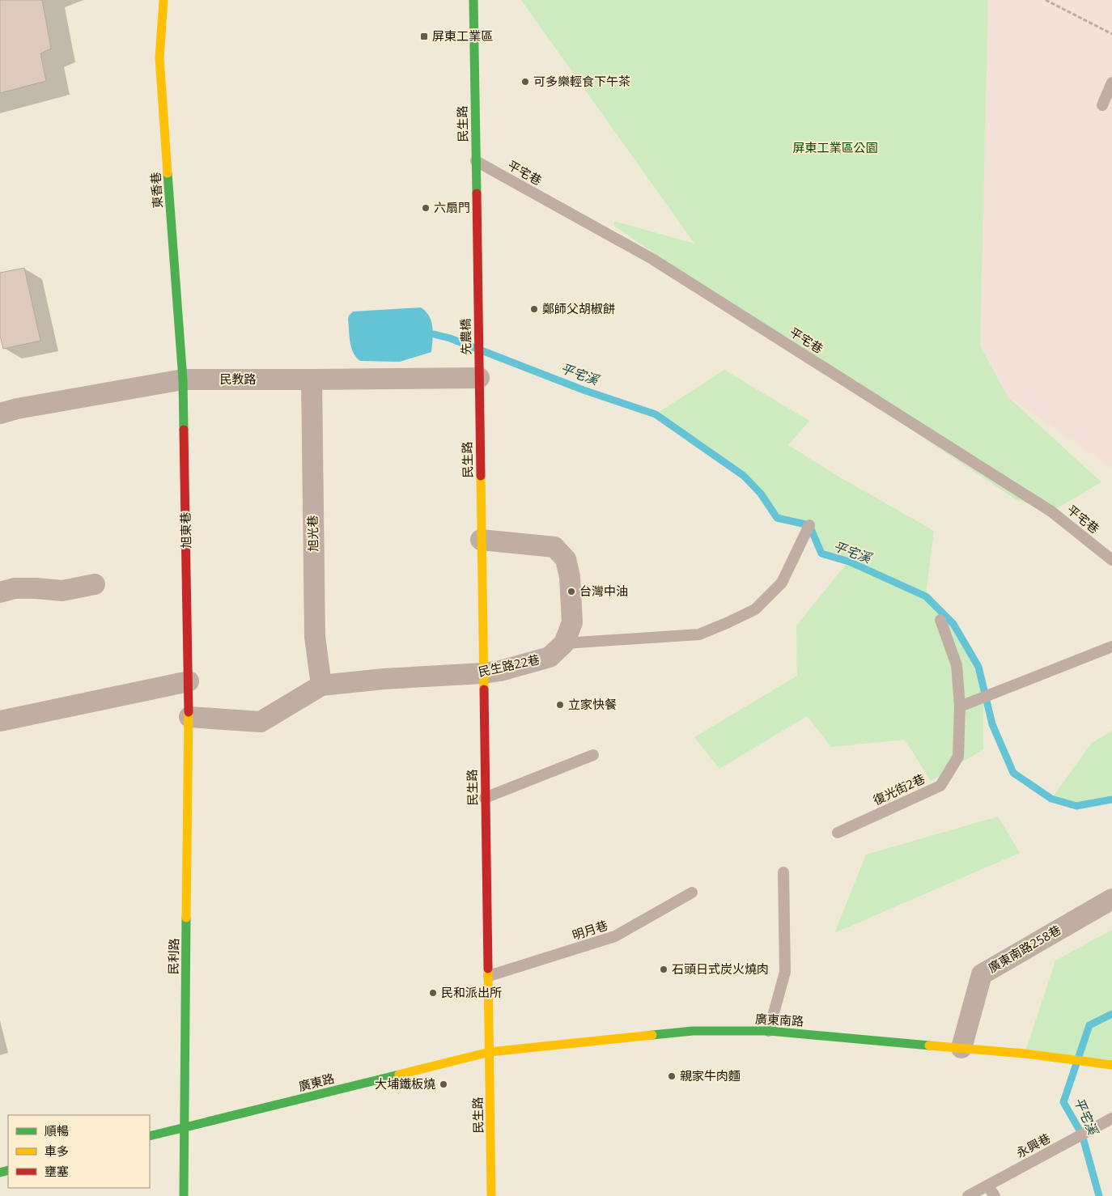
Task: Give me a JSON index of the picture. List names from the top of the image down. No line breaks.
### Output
{"streets":{"street":["民生路","東香巷","先農橋","民教路","旭東巷","旭光巷","民生路22巷","廣東南路258巷","民利路","廣東南路","廣東路"],"lane":["平宅巷","復光街2巷","明月巷","永興巷"]},"crossings":[["民生路","平宅巷"],["民生路","先農橋"],["民生路","民教路"],["民生路","民生路22巷"],["民生路","明月巷"],["民生路","廣東南路"],["民生路","廣東路"],["東香巷","民教路"],["東香巷","旭東巷"],["先農橋","民教路"],["民教路","旭東巷"],["民教路","旭光巷"],["旭東巷","民利路"],["旭光巷","民生路22巷"],["廣東南路258巷","廣東南路"],["民利路","廣東路"],["廣東南路","廣東路"]],"water":["平宅溪"],"parks":["屏東工業區公園"],"places":{"transit":["屏東工業區"],"other":["可多樂輕食下午茶","六扇門","鄭師父胡椒餅","台灣中油","立家快餐","石頭日式炭火燒肉","民和派出所","親家牛肉麵","大埔鐵板燒"]},"legend":["順暢","車多","壅塞"]}
